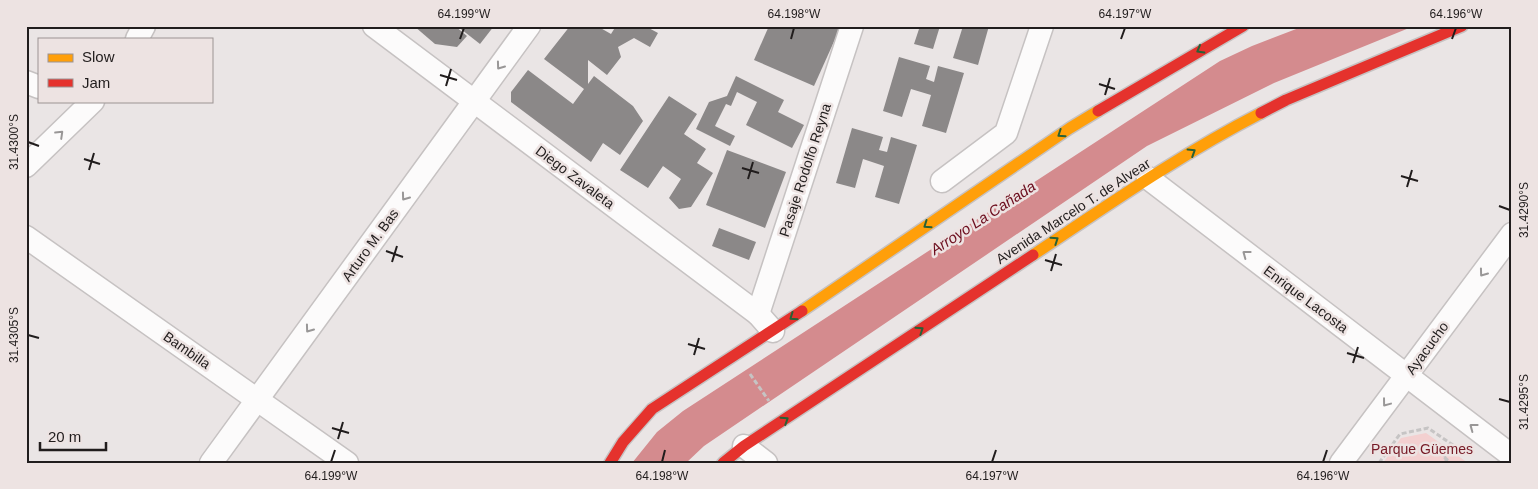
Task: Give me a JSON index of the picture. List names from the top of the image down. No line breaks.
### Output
{"streets":{"main road":["Avenida Marcelo T. de Alvear"],"street":["Pasaje Rodolfo Reyna","Diego Zavaleta","Arturo M. Bas","Enrique Lacosta","Ayacucho","Bambilla"]},"crossings":[["Pasaje Rodolfo Reyna","Diego Zavaleta"],["Diego Zavaleta","Arturo M. Bas"],["Avenida Marcelo T. de Alvear","Enrique Lacosta"],["Arturo M. Bas","Bambilla"],["Enrique Lacosta","Ayacucho"]],"one_way":["Arturo M. Bas","Enrique Lacosta","Ayacucho"],"water":["Arroyo La Cañada"],"parks":["Parque Güemes"],"legend":["Slow","Jam"],"scale_bar":"20 m","coordinates":["64.199°W","64.198°W","64.197°W","64.196°W","31.4300°S","31.4290°S","31.4305°S","31.4295°S"]}
